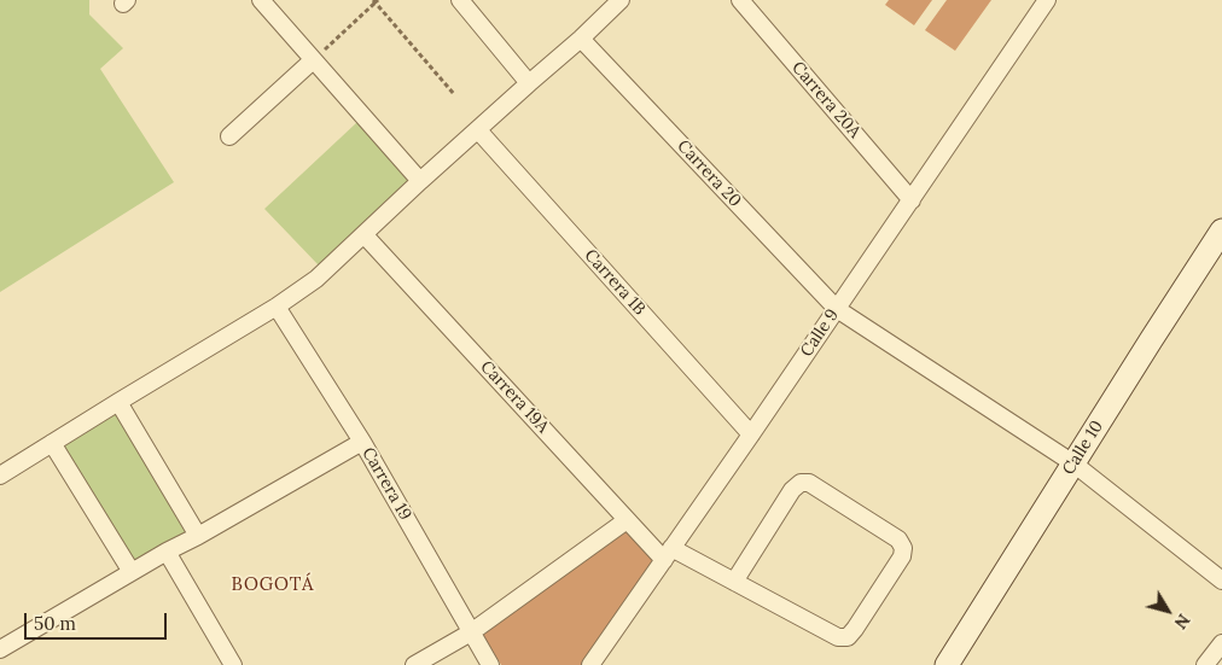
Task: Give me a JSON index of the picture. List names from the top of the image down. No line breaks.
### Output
{"streets":{"street":["Carrera 20A","Carrera 20","Carrera 1B","Calle 9","Carrera 19A","Calle 10","Carrera 19"]},"crossings":[["Carrera 20A","Calle 9"],["Carrera 20","Calle 9"],["Carrera 20","Calle 10"],["Carrera 1B","Calle 9"],["Calle 9","Carrera 19A"]],"districts":["BOGOTÁ"],"scale_bar":"50 m","north":"bottom right"}
